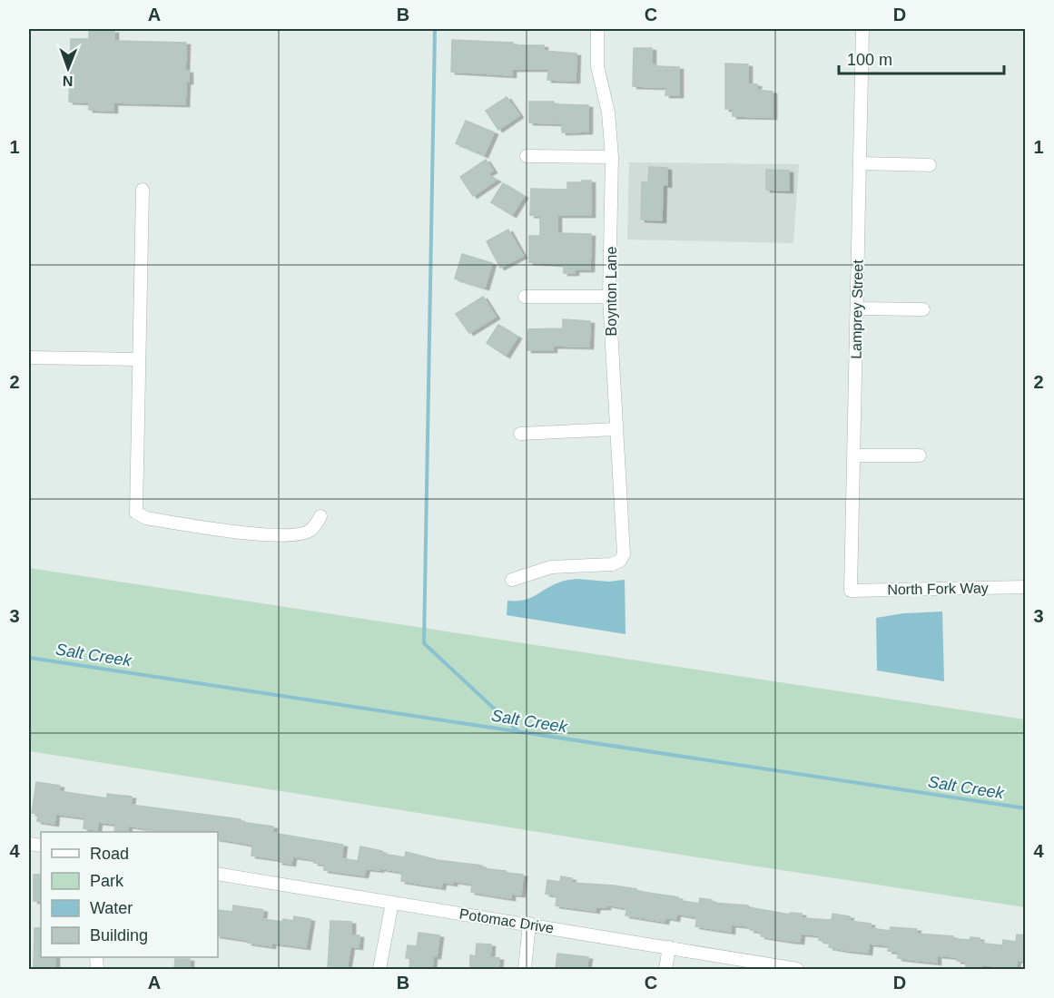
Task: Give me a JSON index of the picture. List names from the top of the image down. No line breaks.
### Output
{"streets":{"street":["Boynton Lane","Lamprey Street","North Fork Way","Potomac Drive"]},"crossings":[["Lamprey Street","North Fork Way"]],"water":["Salt Creek"],"legend":["Road","Park","Water","Building"],"scale_bar":"100 m","north":"bottom","grid":{"columns":["A","B","C","D"],"rows":["1","2","3","4"]}}
